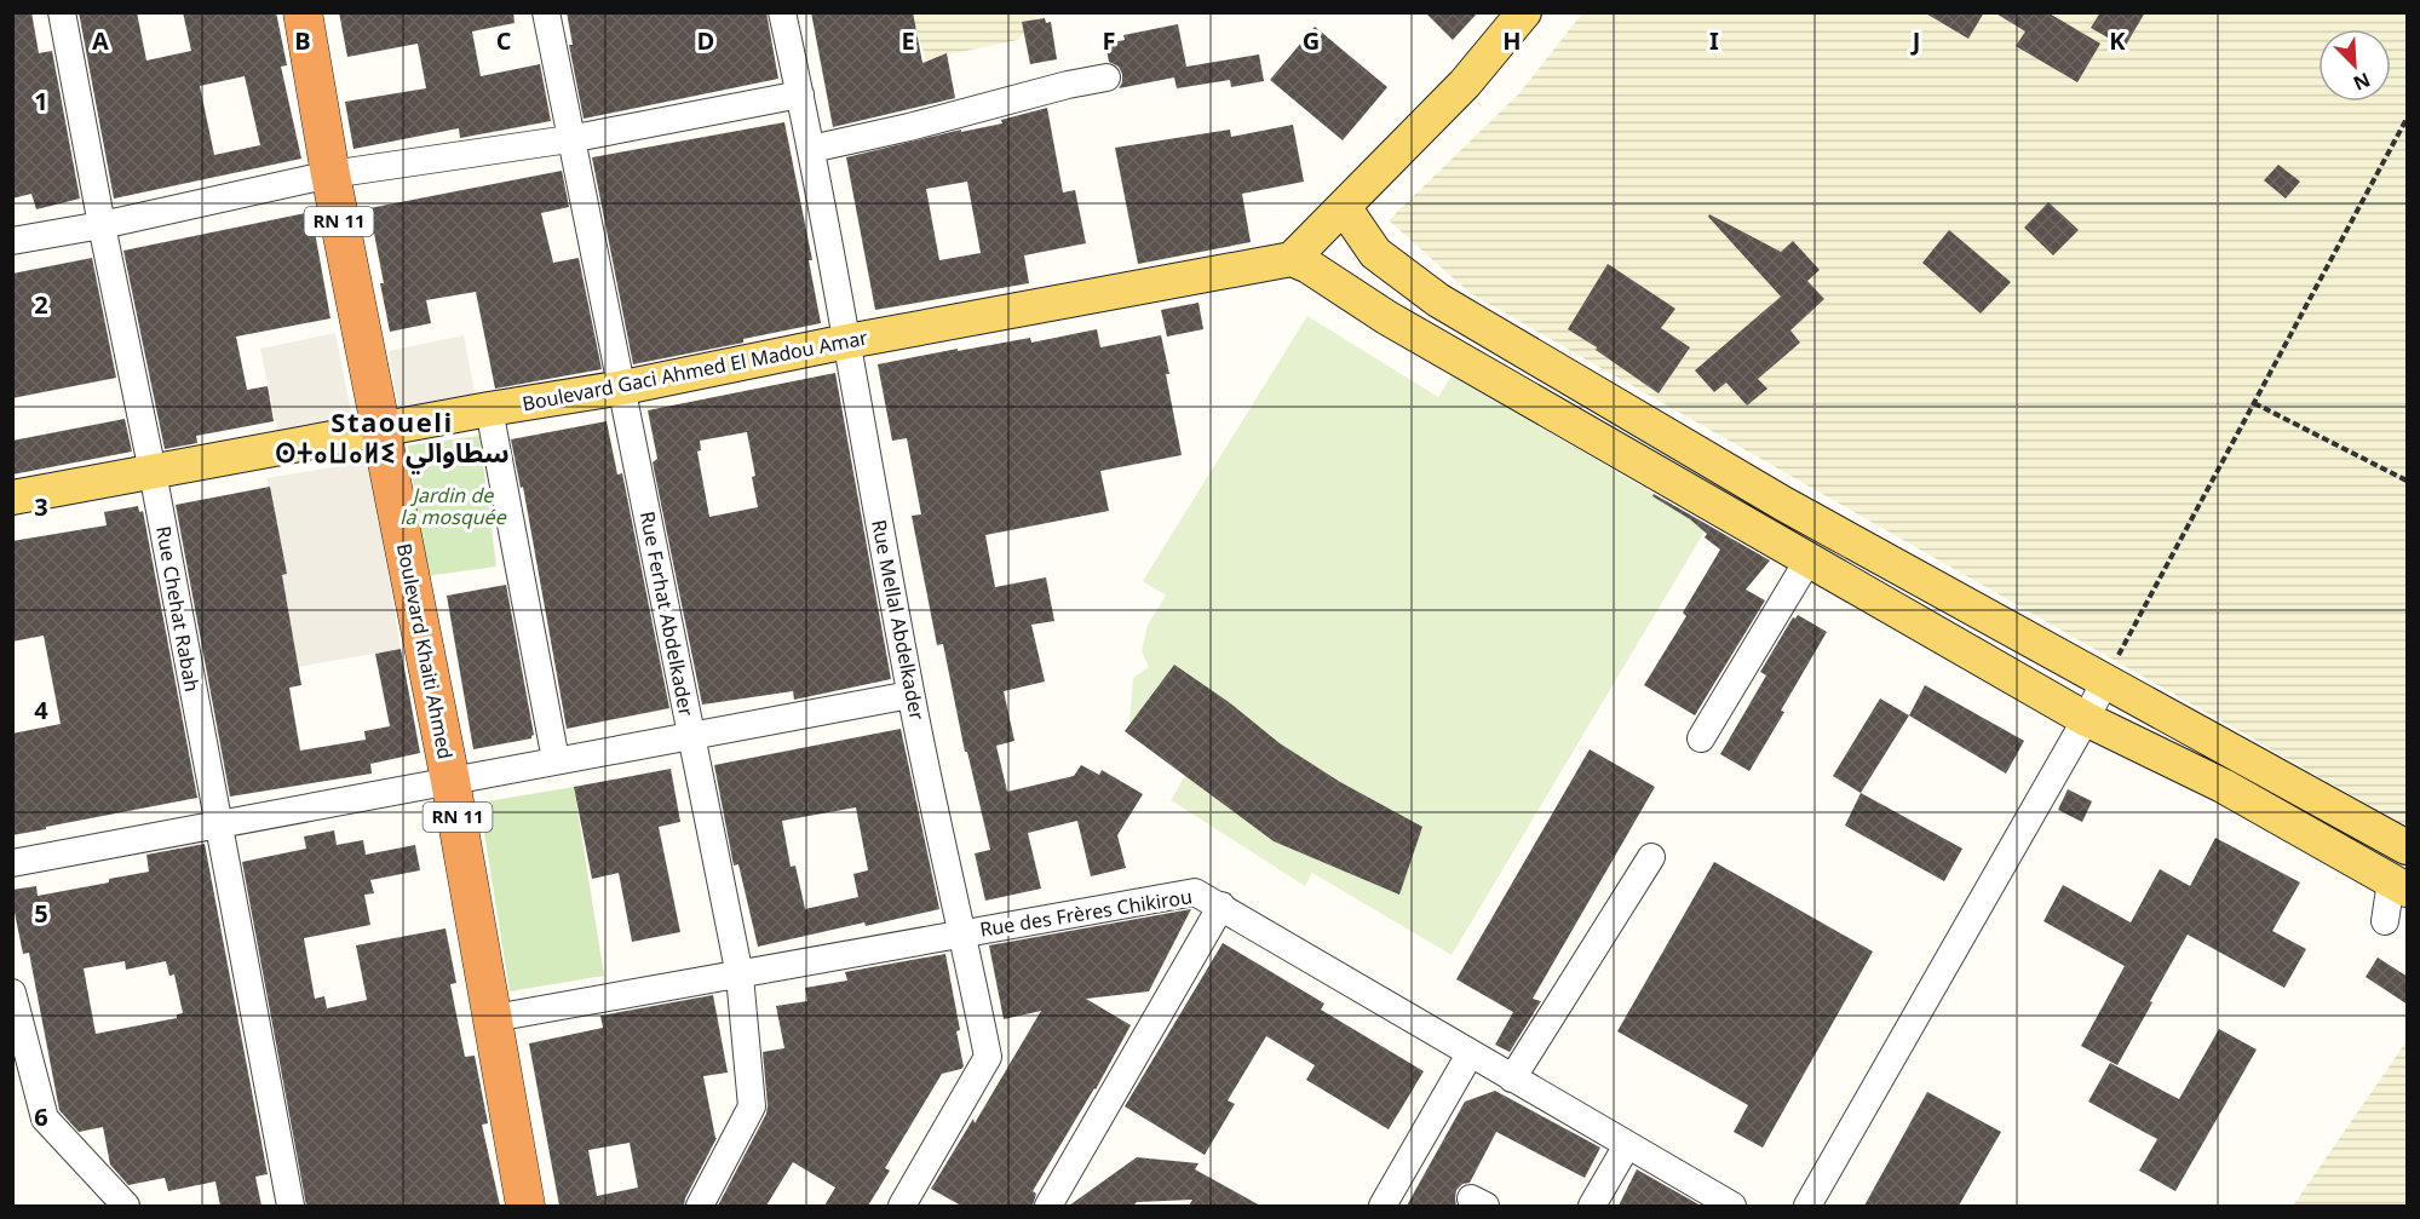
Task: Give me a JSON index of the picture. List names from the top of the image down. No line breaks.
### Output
{"streets":{"highway":["RN 11","Boulevard Khaiti Ahmed"],"main road":["Boulevard Gaci Ahmed El Madou Amar"],"street":["Rue Chehat Rabah","Rue Ferhat Abdelkader","Rue Mellal Abdelkader","Rue des Frères Chikirou"]},"crossings":[["Boulevard Gaci Ahmed El Madou Amar","Rue Chehat Rabah"],["Boulevard Gaci Ahmed El Madou Amar","Rue Ferhat Abdelkader"],["Boulevard Gaci Ahmed El Madou Amar","Rue Mellal Abdelkader"],["Boulevard Gaci Ahmed El Madou Amar","Boulevard Khaiti Ahmed"],["Rue Ferhat Abdelkader","Rue des Frères Chikirou"],["Rue Mellal Abdelkader","Rue des Frères Chikirou"],["Boulevard Khaiti Ahmed","Rue des Frères Chikirou"]],"districts":["Staoueli ⵙⵜⴰⵡⴰⵍⵉ سطاوالي"],"parks":["Jardin de la mosquée"],"north":"bottom right","grid":{"columns":["A","B","C","D","E","F","G","H","I","J","K"],"rows":["1","2","3","4","5","6"]}}
